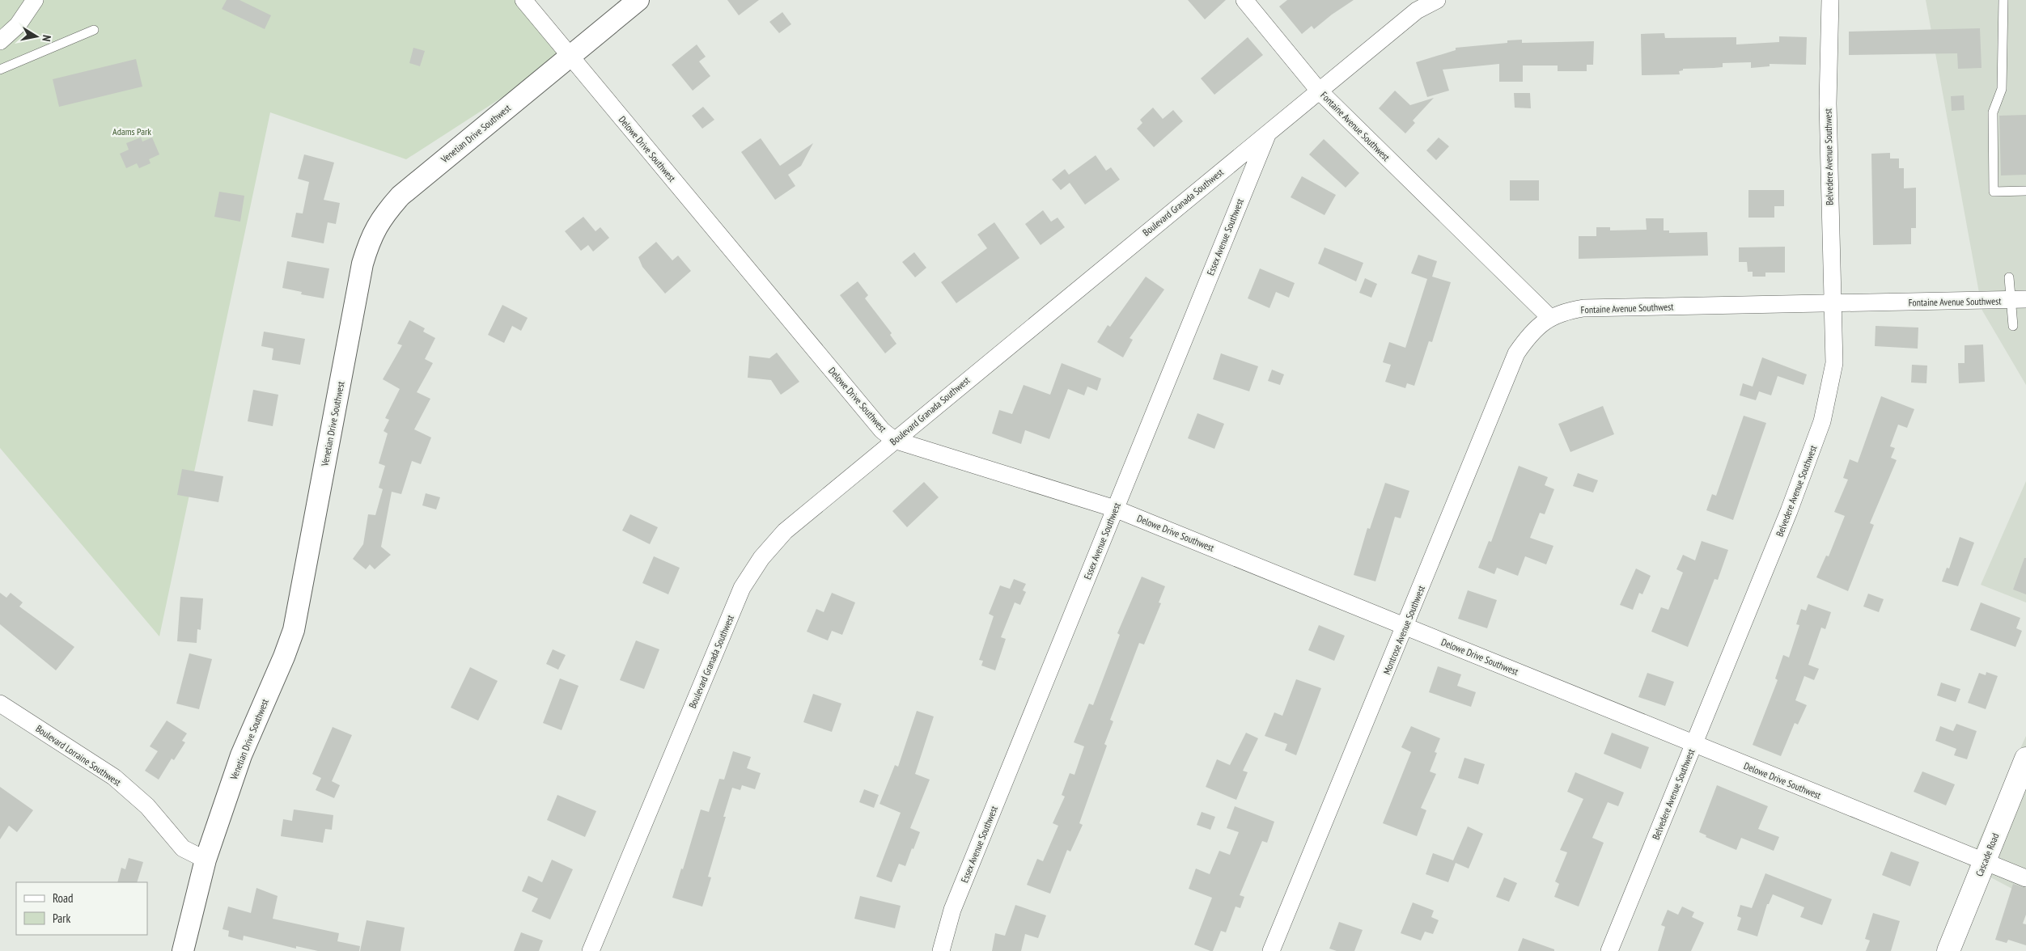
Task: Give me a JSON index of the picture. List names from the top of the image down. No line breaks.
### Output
{"streets":{"main road":["Cascade Road"],"street":["Fontaine Avenue Southwest","Venetian Drive Southwest","Delowe Drive Southwest","Belvedere Avenue Southwest","Boulevard Granada Southwest","Essex Avenue Southwest","Montrose Avenue Southwest","Boulevard Lorraine Southwest"]},"crossings":[["Fontaine Avenue Southwest","Belvedere Avenue Southwest"],["Fontaine Avenue Southwest","Boulevard Granada Southwest"],["Fontaine Avenue Southwest","Montrose Avenue Southwest"],["Venetian Drive Southwest","Delowe Drive Southwest"],["Venetian Drive Southwest","Boulevard Lorraine Southwest"],["Delowe Drive Southwest","Belvedere Avenue Southwest"],["Delowe Drive Southwest","Boulevard Granada Southwest"],["Delowe Drive Southwest","Essex Avenue Southwest"],["Delowe Drive Southwest","Montrose Avenue Southwest"],["Delowe Drive Southwest","Cascade Road"],["Boulevard Granada Southwest","Essex Avenue Southwest"]],"parks":["Adams Park"],"legend":["Road","Park"],"north":"right"}
